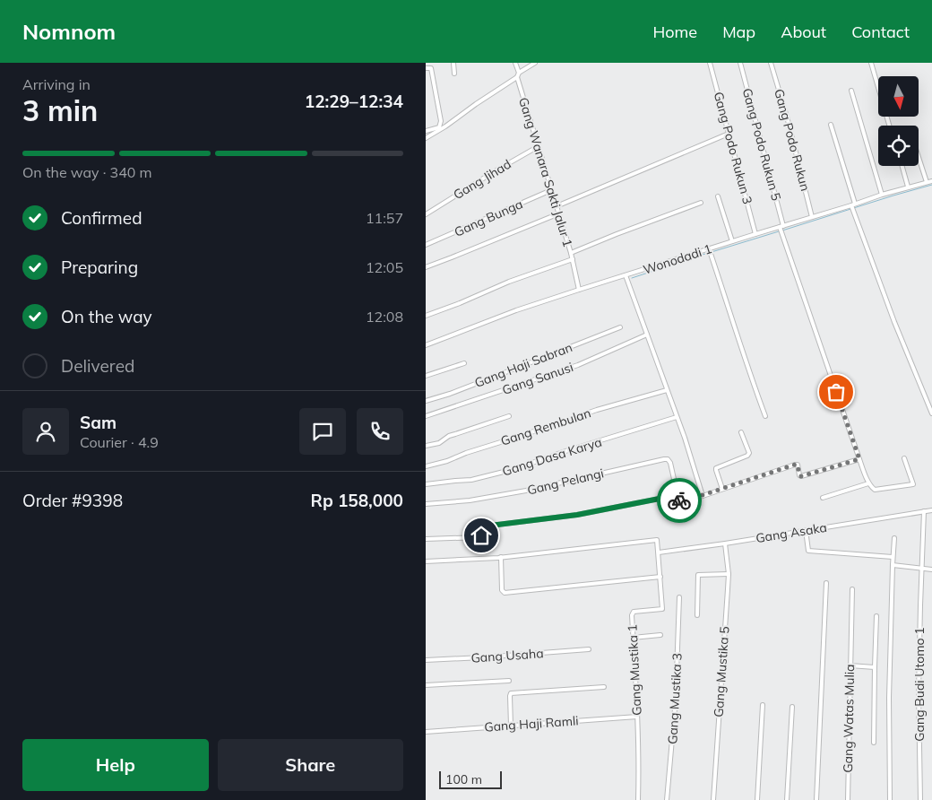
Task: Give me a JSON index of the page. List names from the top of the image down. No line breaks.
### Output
{"streets":{"street":["Gang Podo Rukun","Gang Podo Rukun 5","Gang Podo Rukun 3","Gang Wanara Sakti Jalur 1","Gang Jihad","Gang Bunga","Wonodadi 1","Gang Haji Sabran","Gang Sanusi","Gang Rembulan","Gang Dasa Karya","Gang Pelangi","Gang Asaka","Gang Usaha","Gang Mustika 1","Gang Mustika 5","Gang Budi Utomo 1","Gang Mustika 3","Gang Watas Mulia","Gang Haji Ramli"]},"crossings":[["Gang Podo Rukun","Wonodadi 1"],["Gang Podo Rukun 5","Wonodadi 1"],["Gang Podo Rukun 3","Wonodadi 1"],["Gang Wanara Sakti Jalur 1","Gang Jihad"],["Gang Wanara Sakti Jalur 1","Gang Bunga"],["Gang Wanara Sakti Jalur 1","Wonodadi 1"],["Gang Asaka","Gang Mustika 1"],["Gang Asaka","Gang Mustika 5"],["Gang Asaka","Gang Budi Utomo 1"],["Gang Mustika 1","Gang Haji Ramli"]],"scale_bar":"100 m","north":"bottom","page":{"header":"Nomnom","nav":["Home","Map","About","Contact"],"heading":["3 min","Arriving in","12:29–12:34"],"panel":["Sam","Courier · 4.9","Order #9398","Rp 158,000"],"bar":"On the way · 340 m","list":[["Confirmed","11:57"],["Preparing","12:05"],["On the way","12:08"],"Delivered"],"buttons":["Help","Share"],"scale":"100 m"}}
